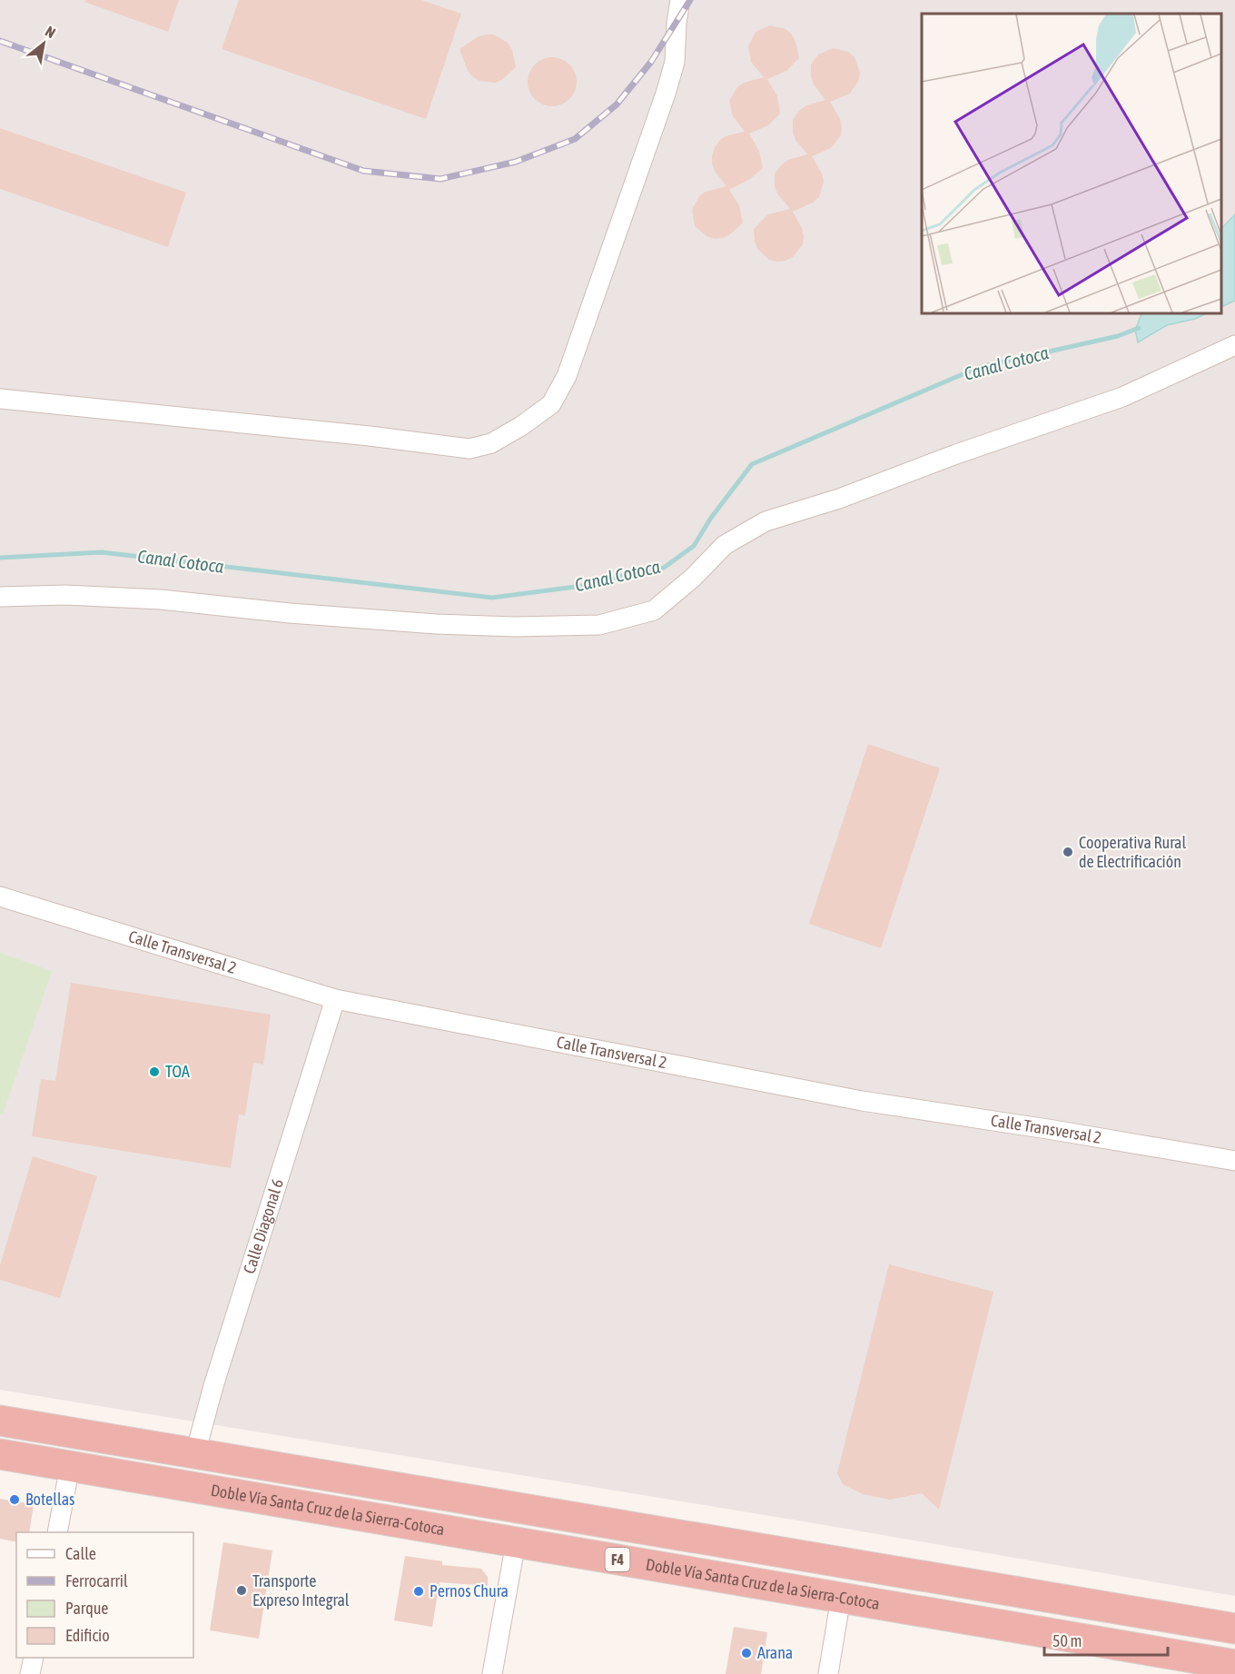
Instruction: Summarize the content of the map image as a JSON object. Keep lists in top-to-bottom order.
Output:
{
  "streets": {
    "highway": ["Doble Vía Santa Cruz de la Sierra-Cotoca", "F4"],
    "street": ["Calle Transversal 2", "Calle Diagonal 6"]
  },
  "crossings": [
    ["Calle Transversal 2", "Calle Diagonal 6"],
    ["Calle Diagonal 6", "Doble Vía Santa Cruz de la Sierra-Cotoca"]
  ],
  "water": ["Canal Cotoca"],
  "places": [
    "Cooperativa Rural de Electrificación",
    "TOA",
    "Botellas",
    "Transporte Expreso Integral",
    "Pernos Chura",
    "Arana"
  ],
  "legend": [
    "Calle",
    "Ferrocarril",
    "Parque",
    "Edificio"
  ],
  "scale_bar": "50 m",
  "north": "top right"
}
